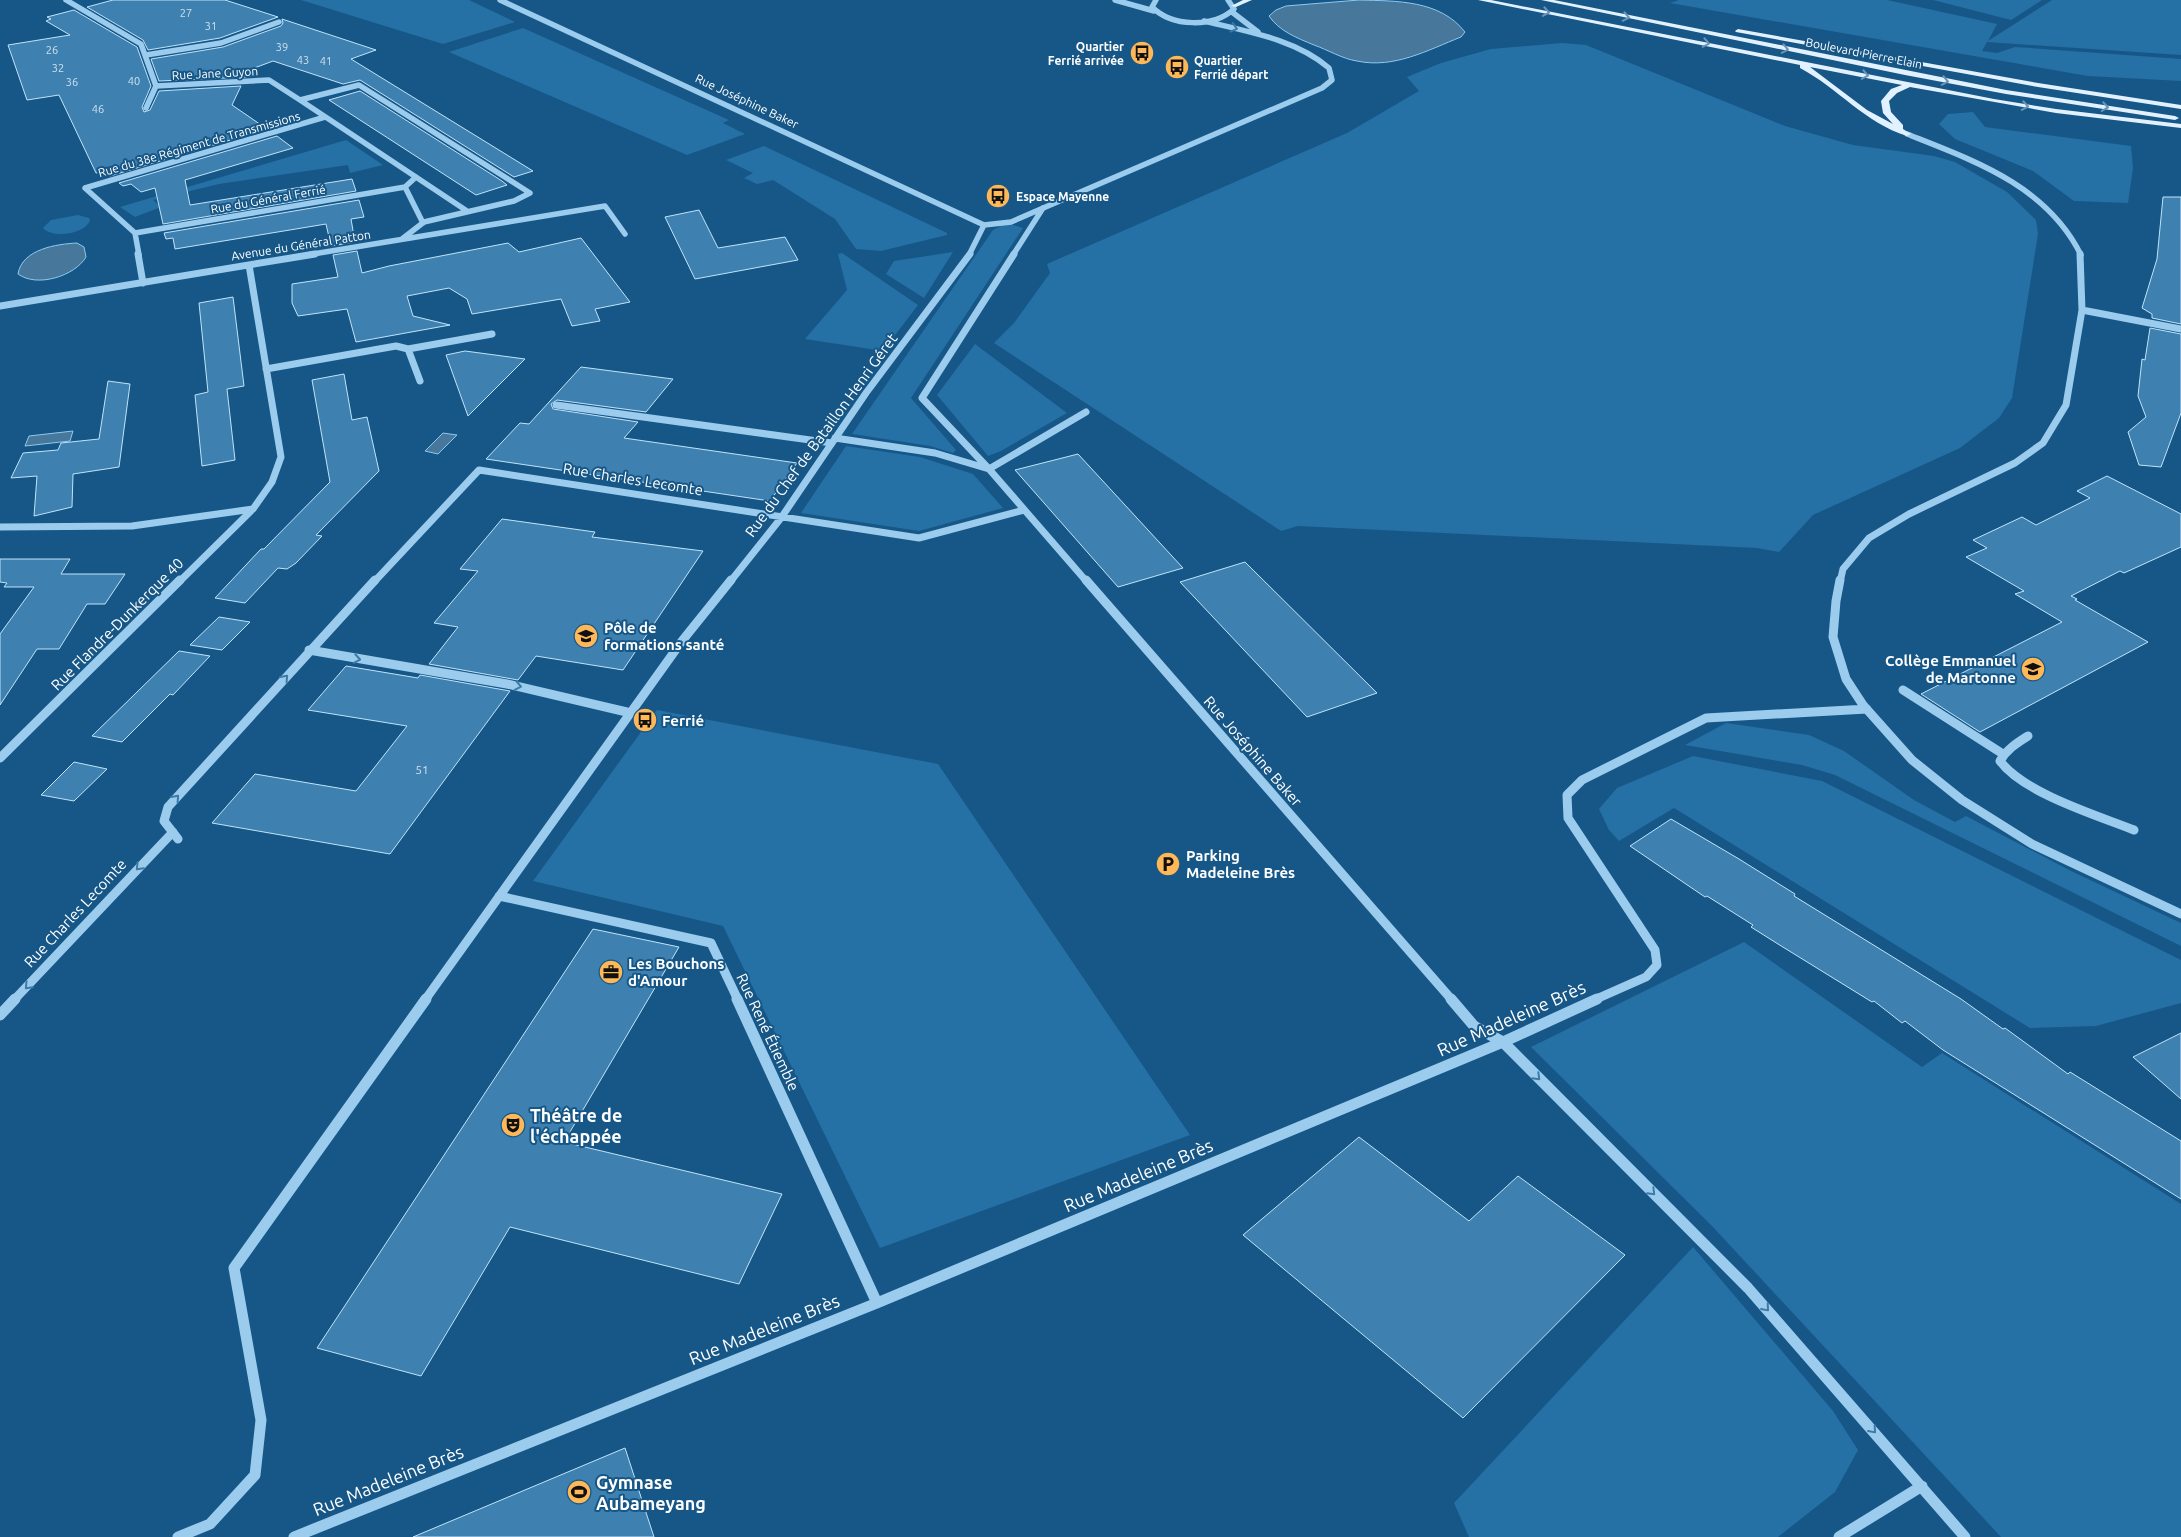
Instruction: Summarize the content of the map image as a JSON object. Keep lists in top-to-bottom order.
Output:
{
  "streets": {
    "main road": ["Boulevard Pierre Elain"],
    "street": [
      "Rue Jane Guyon",
      "Rue Joséphine Baker",
      "Rue du 38e Régiment de Transmissions",
      "Rue du Général Ferrié",
      "Avenue du Général Patton",
      "Rue du Chef de Bataillon Henri Géret",
      "Rue Charles Lecomte",
      "Rue Flandre-Dunkerque 40",
      "Rue Madeleine Brès",
      "Rue René Étiemble"
    ]
  },
  "crossings": [
    ["Rue Jane Guyon", "Rue du 38e Régiment de Transmissions"],
    ["Rue Joséphine Baker", "Rue du Chef de Bataillon Henri Géret"],
    ["Rue Joséphine Baker", "Rue Charles Lecomte"],
    ["Rue Joséphine Baker", "Rue Madeleine Brès"],
    ["Rue du 38e Régiment de Transmissions", "Rue du Général Ferrié"],
    ["Rue du 38e Régiment de Transmissions", "Avenue du Général Patton"],
    ["Avenue du Général Patton", "Rue Flandre-Dunkerque 40"],
    ["Rue du Chef de Bataillon Henri Géret", "Rue Charles Lecomte"],
    ["Rue du Chef de Bataillon Henri Géret", "Rue René Étiemble"],
    ["Rue Madeleine Brès", "Rue René Étiemble"]
  ],
  "places": {
    "bus stop": [
      "Quartier Ferrié arrivée",
      "Quartier Ferrié départ",
      "Espace Mayenne",
      "Ferrié"
    ],
    "school or university": ["Pôle de formations santé", "Collège Emmanuel de Martonne"],
    "parking": ["Parking Madeleine Brès"],
    "office": ["Les Bouchons d'Amour"],
    "theatre": ["Théâtre de l'échappée"],
    "sports": ["Gymnase Aubameyang"]
  },
  "house_numbers": [
    "27",
    "31",
    "39",
    "26",
    "43",
    "41",
    "32",
    "40",
    "36",
    "46",
    "51"
  ]
}
